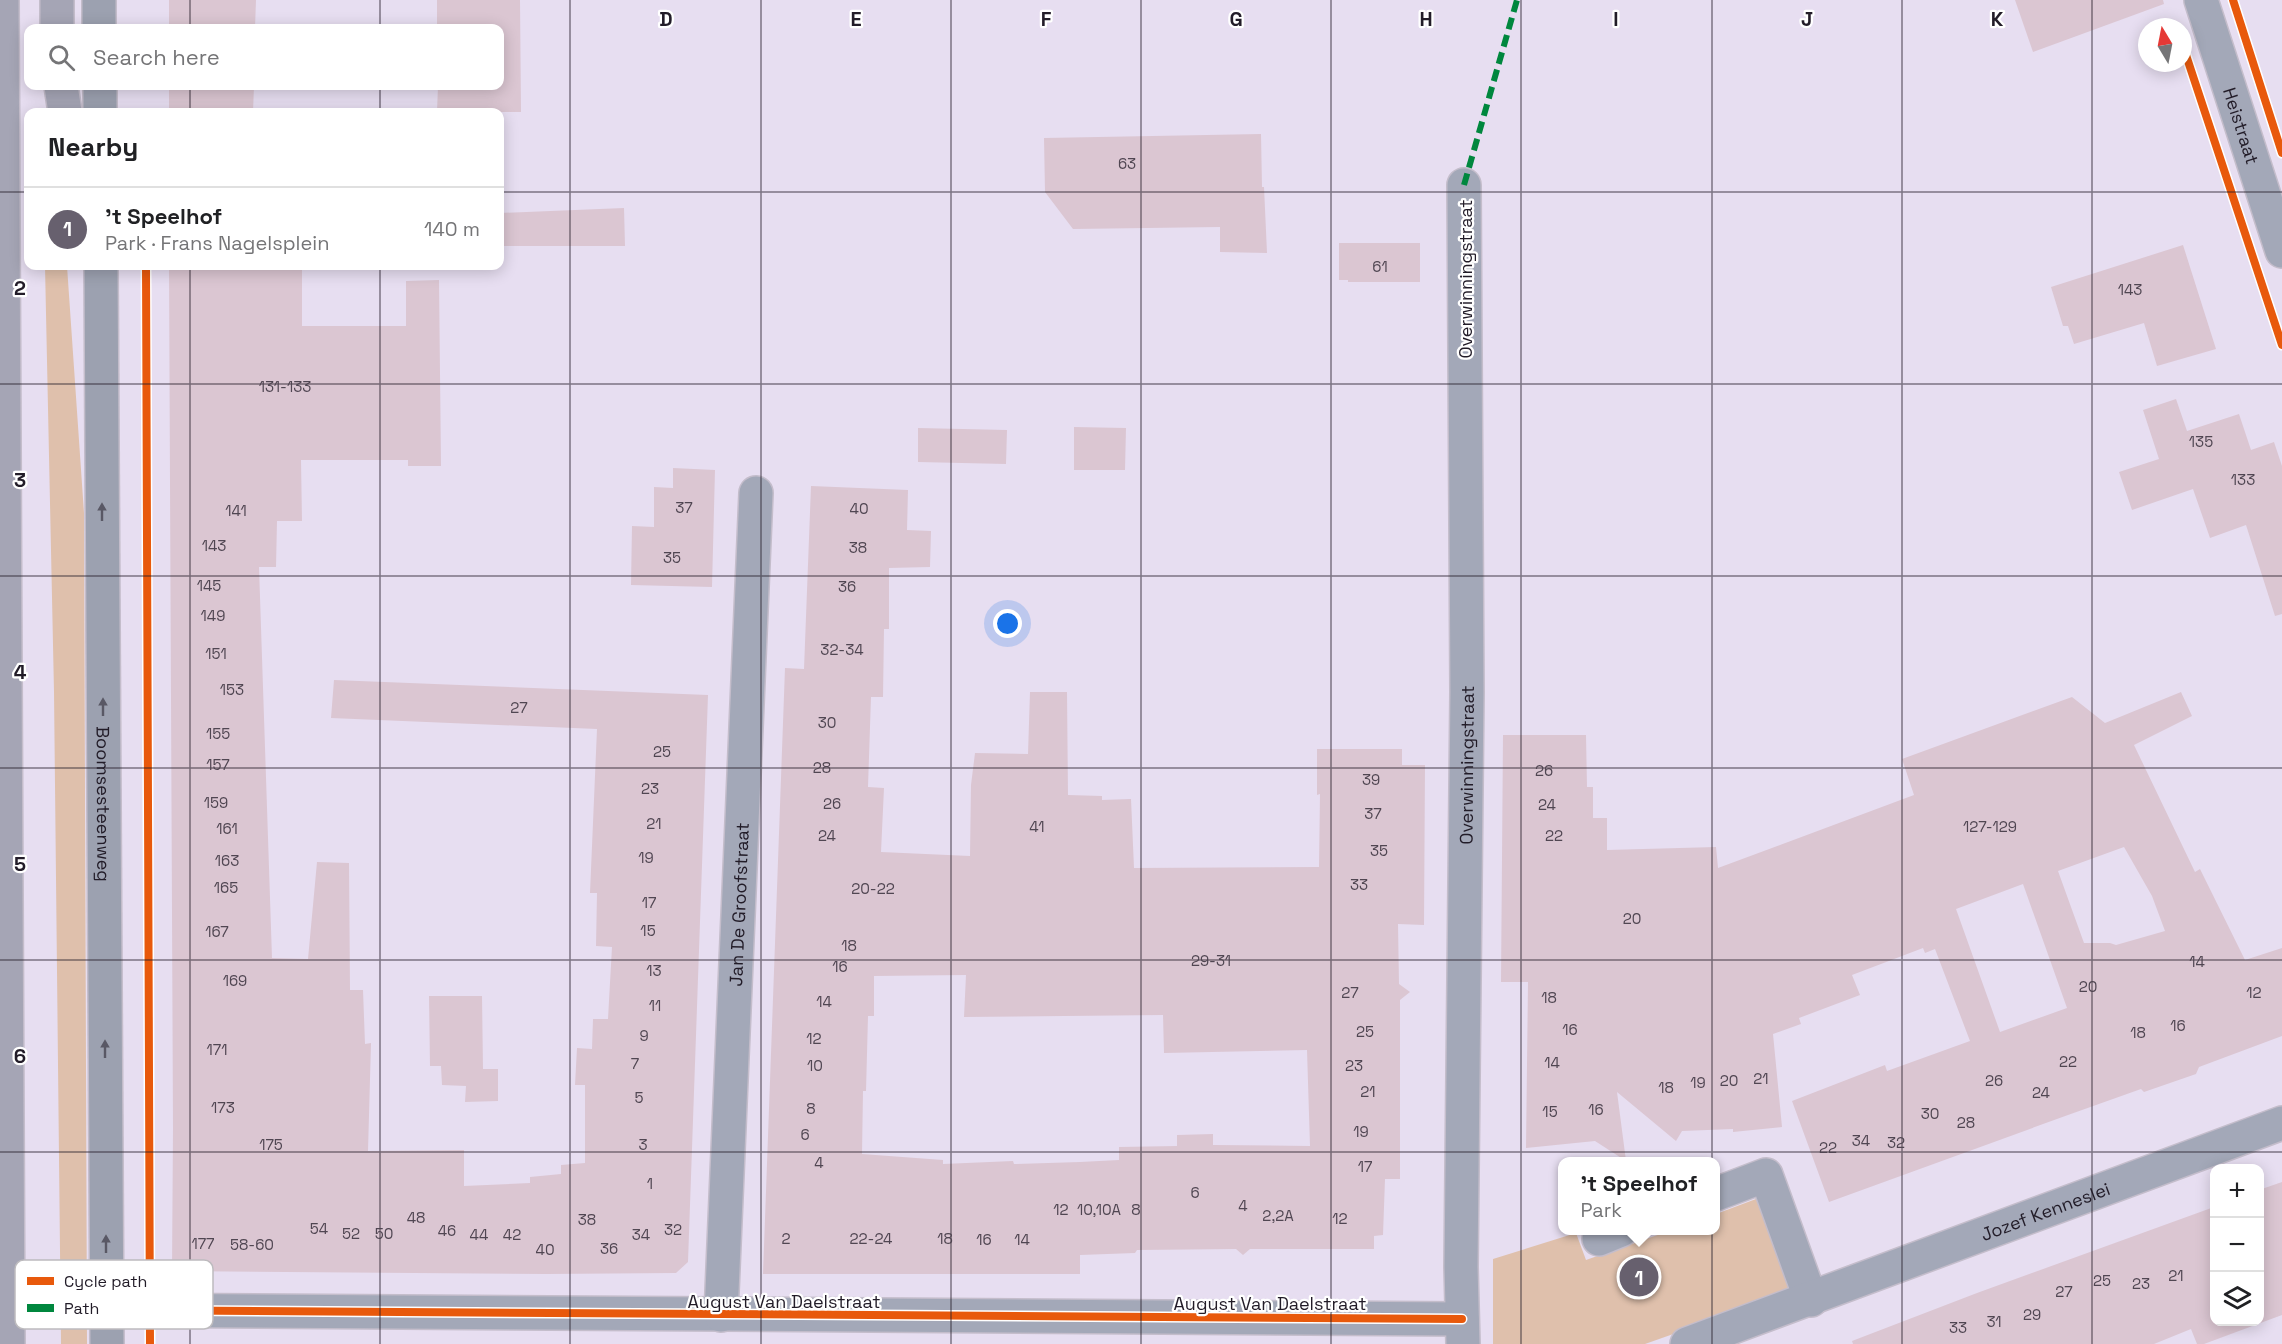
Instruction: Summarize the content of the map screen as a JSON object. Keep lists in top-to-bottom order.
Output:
{
  "streets": {
    "main road": ["Boomsesteenweg"],
    "street": [
      "Heistraat",
      "Overwinningstraat",
      "Jan De Groofstraat",
      "Jozef Kenneslei",
      "August Van Daelstraat"
    ]
  },
  "crossings": [
    ["Overwinningstraat", "August Van Daelstraat"],
    ["Jan De Groofstraat", "August Van Daelstraat"]
  ],
  "one_way": ["Boomsesteenweg"],
  "house_numbers": [
    "63",
    "61",
    "143",
    "131-133",
    "135",
    "133",
    "37",
    "40",
    "141",
    "143",
    "38",
    "35",
    "145",
    "36",
    "149",
    "32-34",
    "151",
    "153",
    "27",
    "30",
    "155",
    "25",
    "157",
    "28",
    "26",
    "39",
    "23",
    "159",
    "26",
    "24",
    "37",
    "21",
    "41",
    "127-129",
    "161",
    "24",
    "22",
    "35",
    "19",
    "163",
    "33",
    "165",
    "20-22",
    "17",
    "20",
    "15",
    "167",
    "18",
    "29-31",
    "14",
    "16",
    "13",
    "169",
    "20",
    "27",
    "12",
    "18",
    "14",
    "11",
    "16",
    "16",
    "25",
    "18",
    "9",
    "12",
    "171",
    "22",
    "14",
    "7",
    "10",
    "23",
    "21",
    "20",
    "26",
    "19",
    "18",
    "21",
    "24",
    "5",
    "173",
    "8",
    "16",
    "15",
    "30",
    "28",
    "19",
    "6",
    "34",
    "32",
    "175",
    "3",
    "22",
    "4",
    "17",
    "1",
    "6",
    "4",
    "12",
    "10,10A",
    "8",
    "2,2A",
    "48",
    "12",
    "38",
    "54",
    "32",
    "46",
    "52",
    "50",
    "44",
    "42",
    "34",
    "2",
    "22-24",
    "18",
    "16",
    "14",
    "177",
    "58-60",
    "36",
    "40",
    "21",
    "25",
    "23",
    "27",
    "29",
    "31",
    "33"
  ],
  "legend": ["Cycle path", "Path"],
  "north": "top",
  "page": {
    "search": "Search here",
    "heading": "Nearby",
    "list": [
      {
        "mark": "1",
        "name": "'t Speelhof",
        "note": "Park · Frans Nagelsplein",
        "value": "140 m"
      }
    ],
    "popup": ["'t Speelhof", "Park"],
    "map_buttons": ["+", "−"],
    "pins": "1"
  },
  "grid": {
    "columns": [
      "D",
      "E",
      "F",
      "G",
      "H",
      "I",
      "J",
      "K"
    ],
    "rows": [
      "2",
      "3",
      "4",
      "5",
      "6"
    ]
  }
}
